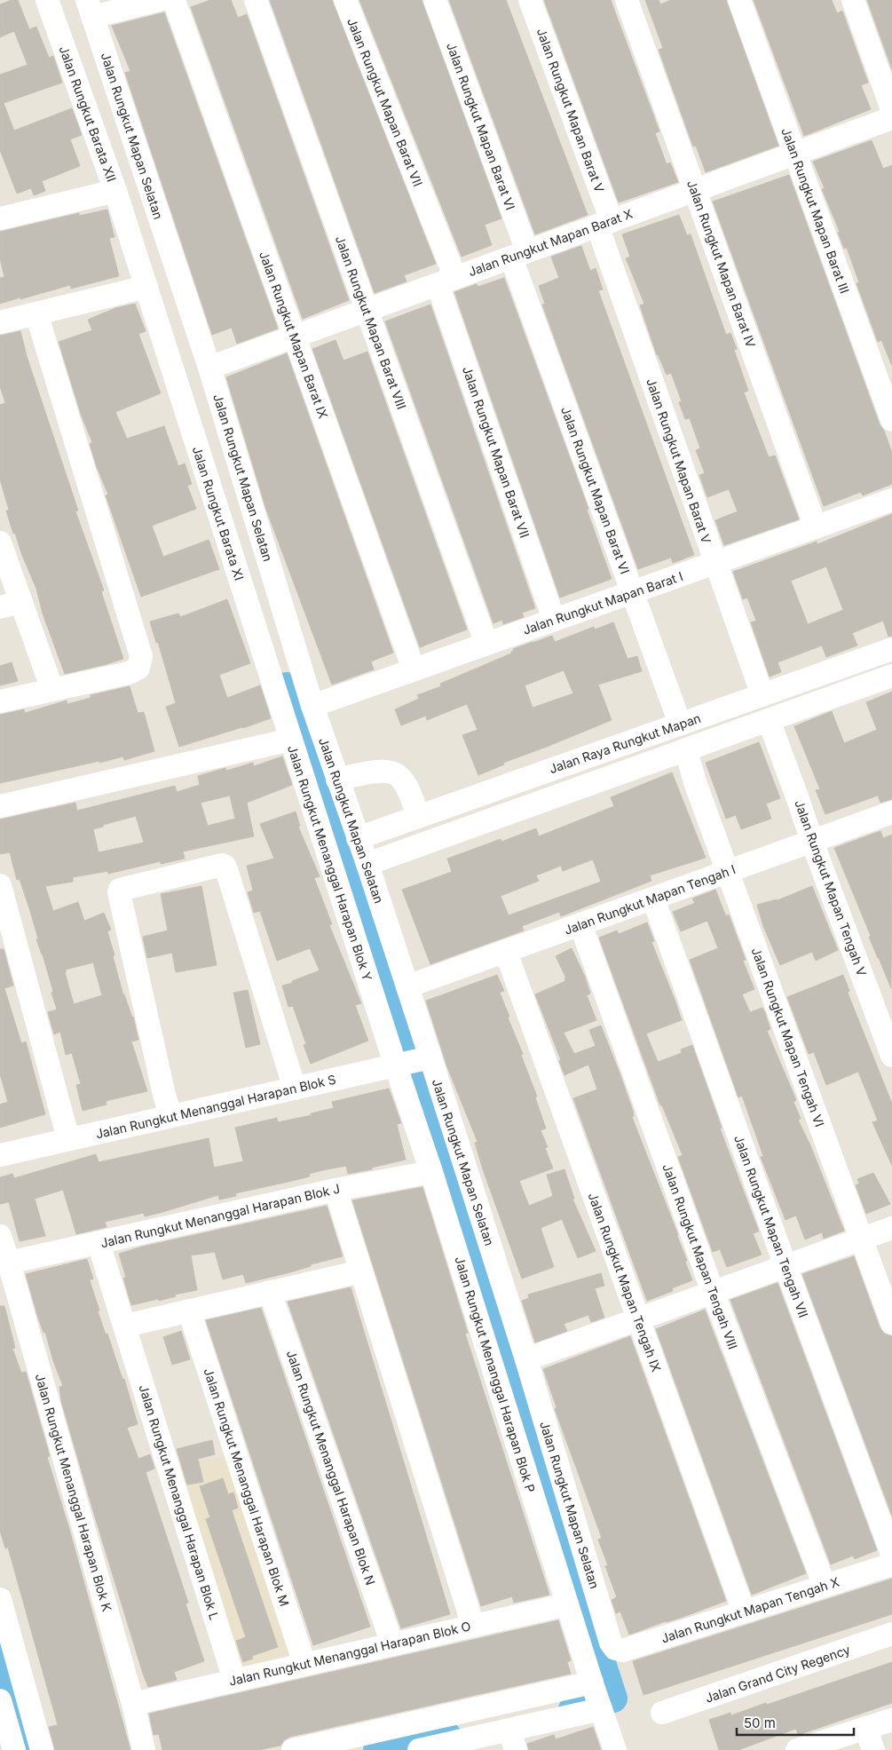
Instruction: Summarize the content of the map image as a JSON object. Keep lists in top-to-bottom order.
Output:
{
  "streets": {
    "street": [
      "Jalan Rungkut Mapan Barat VII",
      "Jalan Rungkut Mapan Barat V",
      "Jalan Rungkut Barata XII",
      "Jalan Rungkut Mapan Barat VI",
      "Jalan Rungkut Mapan Selatan",
      "Jalan Rungkut Mapan Barat III",
      "Jalan Rungkut Mapan Barat X",
      "Jalan Rungkut Mapan Barat IV",
      "Jalan Rungkut Mapan Barat VIII",
      "Jalan Rungkut Mapan Barat IX",
      "Jalan Rungkut Barata XI",
      "Jalan Rungkut Mapan Barat I",
      "Jalan Raya Rungkut Mapan",
      "Jalan Rungkut Menanggal Harapan Blok Y",
      "Jalan Rungkut Mapan Tengah V",
      "Jalan Rungkut Mapan Tengah I",
      "Jalan Rungkut Mapan Tengah VI",
      "Jalan Rungkut Menanggal Harapan Blok S",
      "Jalan Rungkut Menanggal Harapan Blok J",
      "Jalan Rungkut Mapan Tengah VII",
      "Jalan Rungkut Mapan Tengah VIII",
      "Jalan Rungkut Mapan Tengah IX",
      "Jalan Rungkut Menanggal Harapan Blok P",
      "Jalan Rungkut Menanggal Harapan Blok N",
      "Jalan Rungkut Menanggal Harapan Blok M",
      "Jalan Rungkut Menanggal Harapan Blok K",
      "Jalan Rungkut Menanggal Harapan Blok L",
      "Jalan Rungkut Mapan Tengah X",
      "Jalan Rungkut Menanggal Harapan Blok O",
      "Jalan Grand City Regency"
    ]
  },
  "crossings": [
    ["Jalan Rungkut Mapan Barat VII", "Jalan Rungkut Mapan Barat X"],
    ["Jalan Rungkut Mapan Barat VII", "Jalan Rungkut Mapan Barat I"],
    ["Jalan Rungkut Mapan Barat V", "Jalan Rungkut Mapan Barat X"],
    ["Jalan Rungkut Mapan Barat V", "Jalan Rungkut Mapan Barat I"],
    ["Jalan Rungkut Mapan Barat V", "Jalan Raya Rungkut Mapan"],
    ["Jalan Rungkut Barata XII", "Jalan Rungkut Barata XI"],
    ["Jalan Rungkut Mapan Barat VI", "Jalan Rungkut Mapan Barat X"],
    ["Jalan Rungkut Mapan Barat VI", "Jalan Rungkut Mapan Barat I"],
    ["Jalan Rungkut Mapan Barat VI", "Jalan Raya Rungkut Mapan"],
    ["Jalan Rungkut Mapan Selatan", "Jalan Rungkut Mapan Barat X"],
    ["Jalan Rungkut Mapan Selatan", "Jalan Rungkut Mapan Barat I"],
    ["Jalan Rungkut Mapan Selatan", "Jalan Raya Rungkut Mapan"],
    ["Jalan Rungkut Mapan Selatan", "Jalan Rungkut Mapan Tengah I"],
    ["Jalan Rungkut Mapan Selatan", "Jalan Rungkut Menanggal Harapan Blok S"],
    ["Jalan Rungkut Mapan Selatan", "Jalan Rungkut Mapan Tengah X"],
    ["Jalan Rungkut Mapan Barat III", "Jalan Rungkut Mapan Barat X"],
    ["Jalan Rungkut Mapan Barat X", "Jalan Rungkut Mapan Barat IV"],
    ["Jalan Rungkut Mapan Barat X", "Jalan Rungkut Mapan Barat VIII"],
    ["Jalan Rungkut Mapan Barat X", "Jalan Rungkut Mapan Barat IX"],
    ["Jalan Rungkut Mapan Barat IV", "Jalan Rungkut Mapan Barat I"],
    ["Jalan Rungkut Mapan Barat VIII", "Jalan Rungkut Mapan Barat I"],
    ["Jalan Rungkut Mapan Barat IX", "Jalan Rungkut Mapan Barat I"],
    ["Jalan Rungkut Barata XI", "Jalan Rungkut Menanggal Harapan Blok Y"],
    ["Jalan Rungkut Menanggal Harapan Blok Y", "Jalan Rungkut Menanggal Harapan Blok S"],
    ["Jalan Rungkut Menanggal Harapan Blok Y", "Jalan Rungkut Menanggal Harapan Blok P"],
    ["Jalan Rungkut Mapan Tengah V", "Jalan Rungkut Mapan Tengah I"],
    ["Jalan Rungkut Mapan Tengah I", "Jalan Rungkut Mapan Tengah VI"],
    ["Jalan Rungkut Mapan Tengah I", "Jalan Rungkut Mapan Tengah VII"],
    ["Jalan Rungkut Mapan Tengah I", "Jalan Rungkut Mapan Tengah VIII"],
    ["Jalan Rungkut Mapan Tengah I", "Jalan Rungkut Mapan Tengah IX"],
    ["Jalan Rungkut Menanggal Harapan Blok S", "Jalan Rungkut Menanggal Harapan Blok P"],
    ["Jalan Rungkut Menanggal Harapan Blok J", "Jalan Rungkut Menanggal Harapan Blok P"],
    ["Jalan Rungkut Menanggal Harapan Blok J", "Jalan Rungkut Menanggal Harapan Blok K"],
    ["Jalan Rungkut Menanggal Harapan Blok J", "Jalan Rungkut Menanggal Harapan Blok L"],
    ["Jalan Rungkut Mapan Tengah VIII", "Jalan Rungkut Mapan Tengah X"],
    ["Jalan Rungkut Mapan Tengah IX", "Jalan Rungkut Mapan Tengah X"],
    ["Jalan Rungkut Menanggal Harapan Blok P", "Jalan Rungkut Menanggal Harapan Blok O"],
    ["Jalan Rungkut Menanggal Harapan Blok N", "Jalan Rungkut Menanggal Harapan Blok O"],
    ["Jalan Rungkut Menanggal Harapan Blok M", "Jalan Rungkut Menanggal Harapan Blok O"],
    ["Jalan Rungkut Menanggal Harapan Blok K", "Jalan Rungkut Menanggal Harapan Blok O"],
    ["Jalan Rungkut Menanggal Harapan Blok L", "Jalan Rungkut Menanggal Harapan Blok O"]
  ],
  "scale_bar": "50 m"
}
